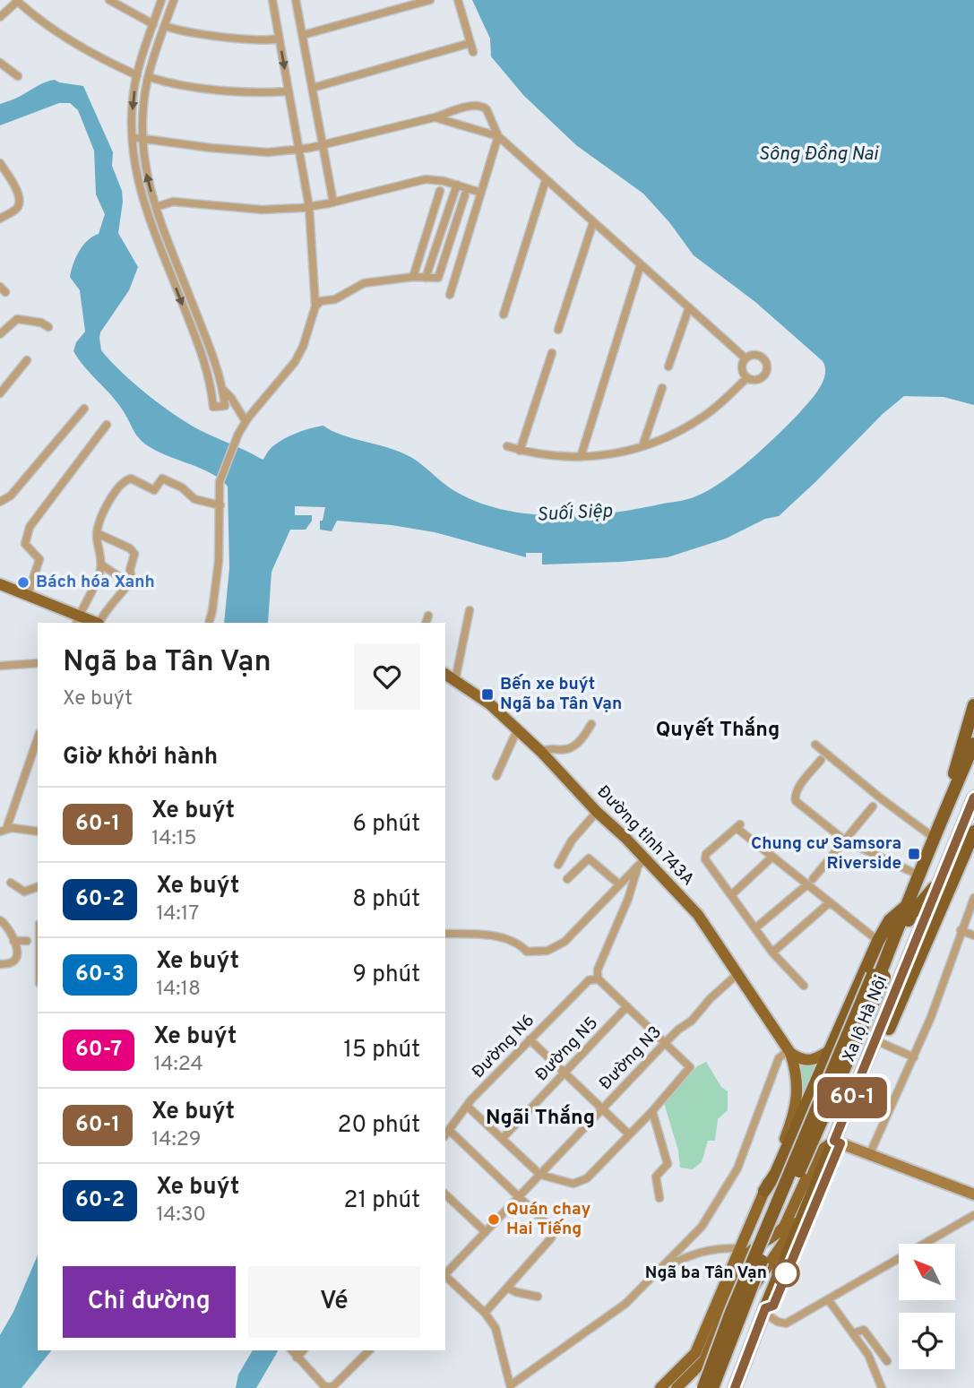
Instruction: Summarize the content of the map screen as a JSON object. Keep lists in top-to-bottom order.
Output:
{
  "streets": {
    "highway": ["Xa lộ Hà Nội"],
    "main road": ["Đường tỉnh 743A"],
    "street": ["Đường N6", "Đường N5", "Đường N3"]
  },
  "crossings": [
    ["Đường tỉnh 743A", "Xa lộ Hà Nội"],
    ["Đường tỉnh 743A", "Đường N3"]
  ],
  "districts": ["Quyết Thắng", "Ngãi Thắng"],
  "water": ["Sông Đồng Nai", "Suối Siệp"],
  "places": {
    "other": ["Bách hóa Xanh", "Quán chay Hai Tiếng", "Ngã ba Tân Vạn"],
    "transit": ["Bến xe buýt Ngã ba Tân Vạn", "Chung cư Samsora Riverside"]
  },
  "lines": ["bus line 60-1"],
  "north": "top left",
  "page": {
    "on_map": "60-1",
    "heading": [
      ["Ngã ba Tân Vạn", "Xe buýt"],
      "Giờ khởi hành"
    ],
    "list": [
      {
        "mark": "60-1",
        "name": "Xe buýt",
        "note": "14:15",
        "value": "6 phút"
      },
      {
        "mark": "60-2",
        "name": "Xe buýt",
        "note": "14:17",
        "value": "8 phút"
      },
      {
        "mark": "60-3",
        "name": "Xe buýt",
        "note": "14:18",
        "value": "9 phút"
      },
      {
        "mark": "60-7",
        "name": "Xe buýt",
        "note": "14:24",
        "value": "15 phút"
      },
      {
        "mark": "60-1",
        "name": "Xe buýt",
        "note": "14:29",
        "value": "20 phút"
      },
      {
        "mark": "60-2",
        "name": "Xe buýt",
        "note": "14:30",
        "value": "21 phút"
      }
    ],
    "buttons": ["Chỉ đường", "Vé"]
  }
}
